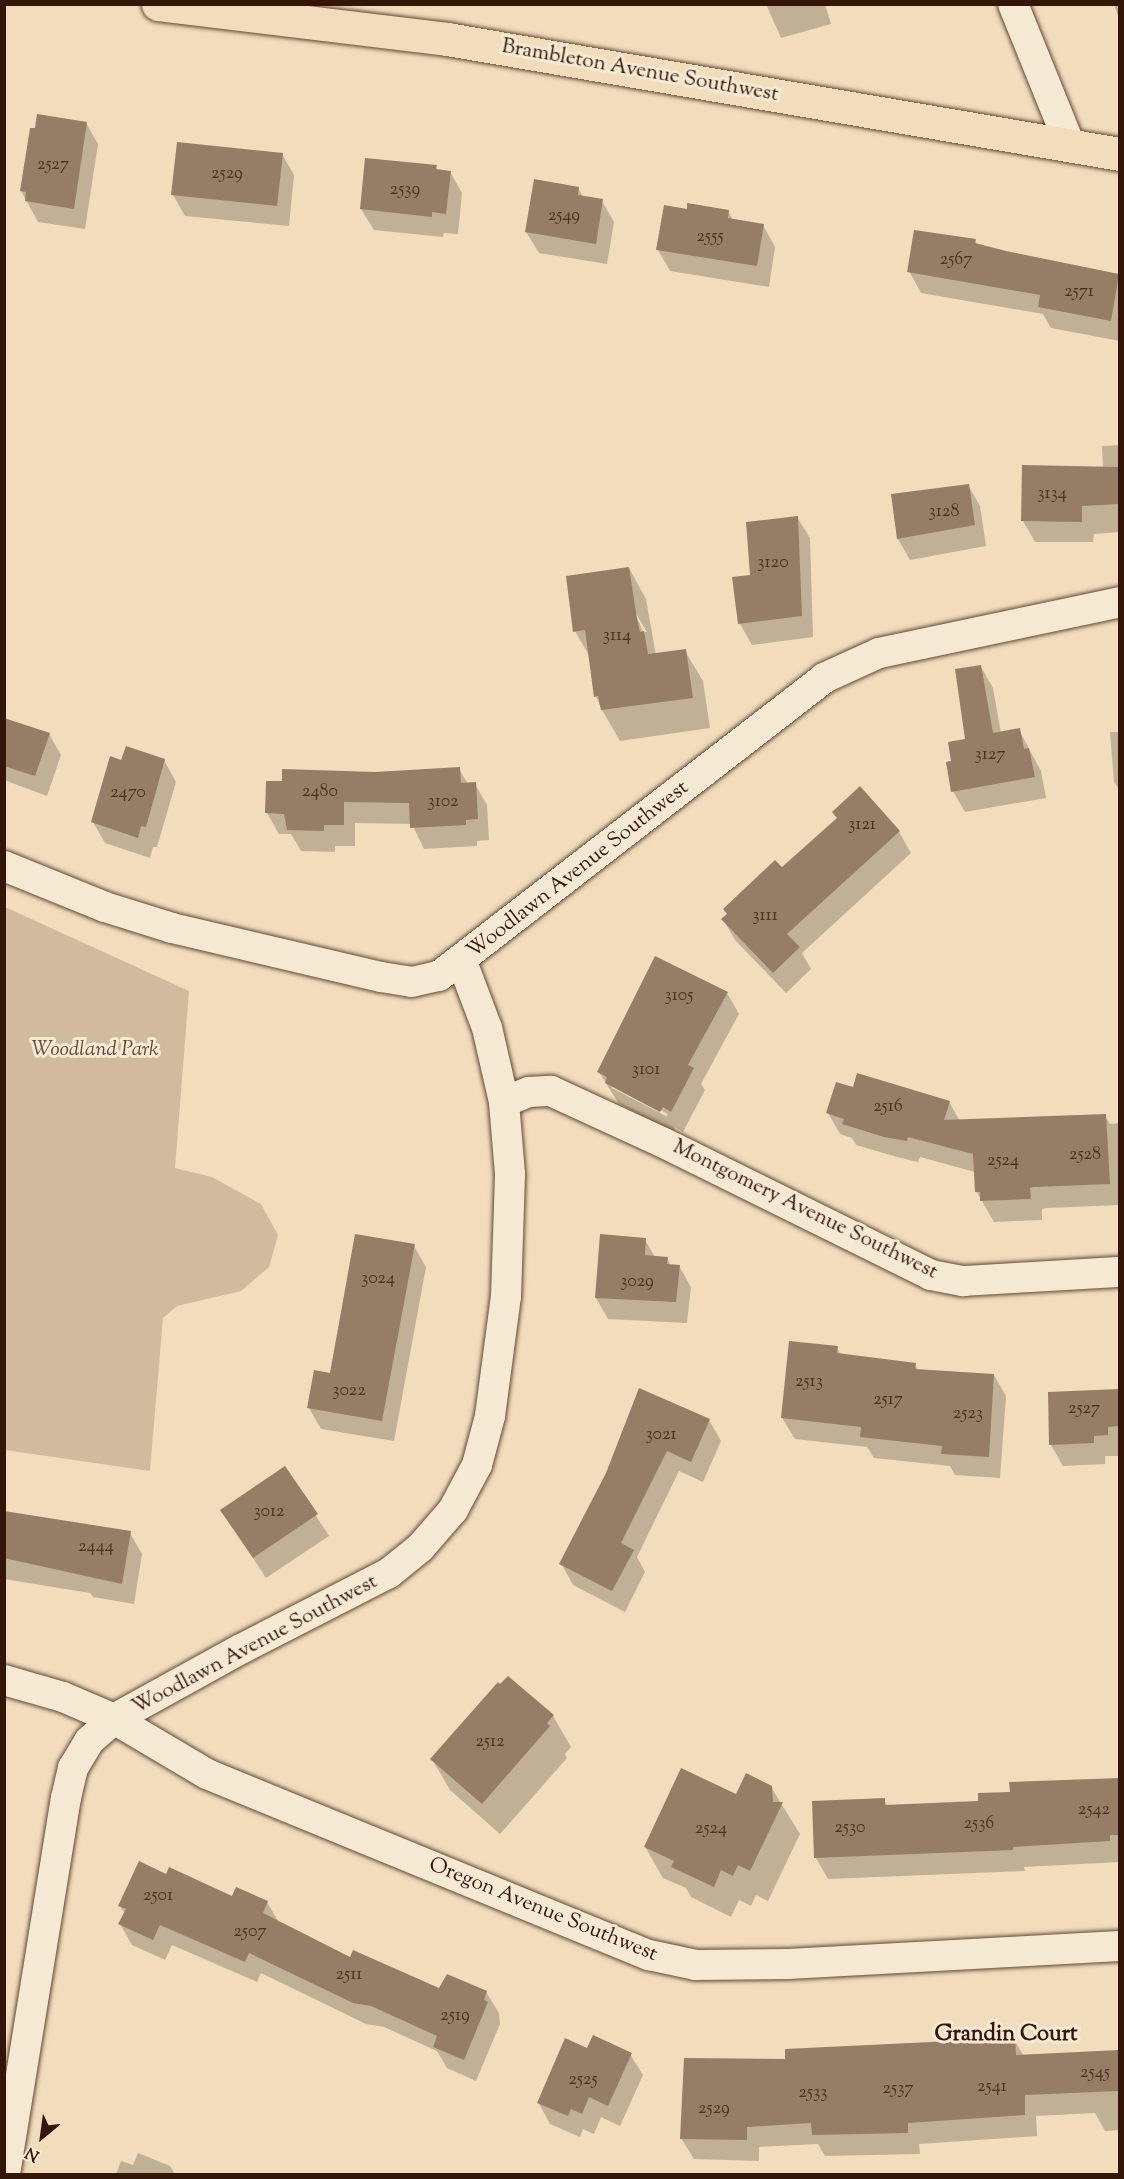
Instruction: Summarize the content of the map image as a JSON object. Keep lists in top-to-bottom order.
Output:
{
  "streets": {
    "main road": ["Brambleton Avenue Southwest"],
    "street": ["Woodlawn Avenue Southwest", "Montgomery Avenue Southwest", "Oregon Avenue Southwest"]
  },
  "crossings": [
    ["Woodlawn Avenue Southwest", "Montgomery Avenue Southwest"],
    ["Woodlawn Avenue Southwest", "Oregon Avenue Southwest"]
  ],
  "districts": ["Grandin Court"],
  "parks": ["Woodland Park"],
  "house_numbers": [
    "2527",
    "2529",
    "2539",
    "2549",
    "2555",
    "2567",
    "2571",
    "3134",
    "3128",
    "3120",
    "3114",
    "3127",
    "2480",
    "2470",
    "3102",
    "3121",
    "3111",
    "3105",
    "3101",
    "2516",
    "2528",
    "2524",
    "3024",
    "3029",
    "2513",
    "3022",
    "2517",
    "2527",
    "2523",
    "3021",
    "3012",
    "2444",
    "2512",
    "2542",
    "2536",
    "2530",
    "2524",
    "2501",
    "2507",
    "2511",
    "2519",
    "2545",
    "2525",
    "2541",
    "2537",
    "2533",
    "2529"
  ],
  "north": "bottom left"
}
